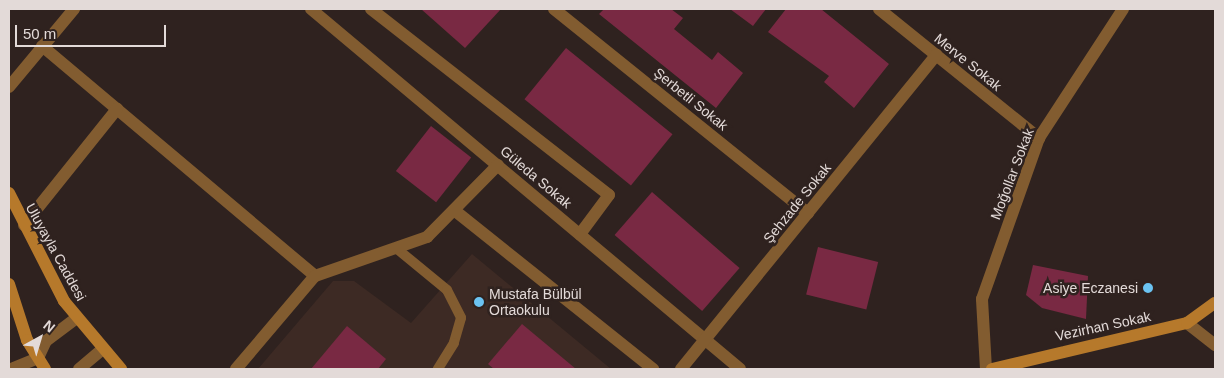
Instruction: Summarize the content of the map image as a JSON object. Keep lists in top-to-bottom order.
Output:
{
  "streets": {
    "main road": ["Uluyayla Caddesi", "Vezirhan Sokak"],
    "street": [
      "Merve Sokak",
      "Şerbetli Sokak",
      "Moğollar Sokak",
      "Güleda Sokak",
      "Şehzade Sokak"
    ]
  },
  "crossings": [
    ["Merve Sokak", "Moğollar Sokak"],
    ["Merve Sokak", "Şehzade Sokak"],
    ["Şerbetli Sokak", "Şehzade Sokak"],
    ["Güleda Sokak", "Şehzade Sokak"]
  ],
  "places": ["Asiye Eczanesi", "Mustafa Bülbül Ortaokulu"],
  "scale_bar": "50 m",
  "north": "top right"
}
